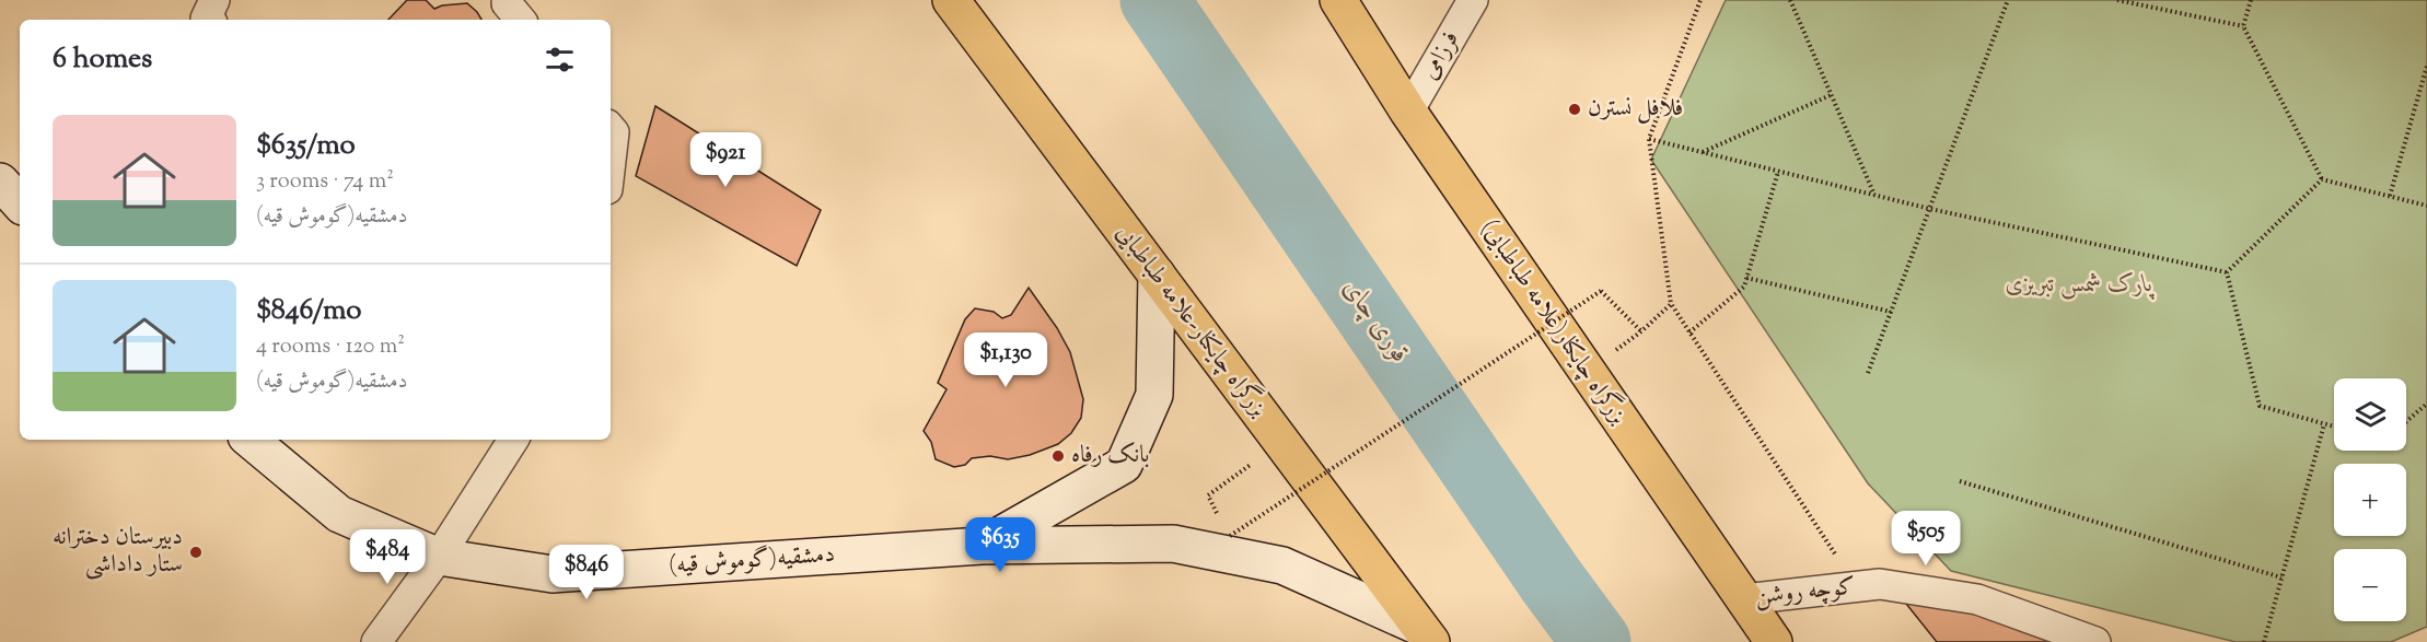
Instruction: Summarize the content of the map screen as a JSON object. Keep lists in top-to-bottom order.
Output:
{
  "streets": {
    "highway": ["بزرگراه چایکنار-علامه طباطبایی", "بزرگراه چایکنار(علامه طباطبایی)"],
    "main road": ["دمشقیه(گوموش قیه)"],
    "street": ["فرزامی", "کوچه روشن"]
  },
  "crossings": [
    ["فرزامی", "بزرگراه چایکنار(علامه طباطبایی)"],
    ["بزرگراه چایکنار-علامه طباطبایی", "دمشقیه(گوموش قیه)"],
    ["بزرگراه چایکنار(علامه طباطبایی)", "کوچه روشن"]
  ],
  "water": ["قوری چای"],
  "parks": ["پارک شمس تبریزی"],
  "places": ["فلافل نسترن", "بانک رفاه", "دبیرستان دخترانه ستار داداشی"],
  "page": {
    "heading": "6 homes",
    "list": [
      {
        "name": "$635/mo",
        "note": "3 rooms · 74 m² · دمشقیه(گوموش قیه)"
      },
      {
        "name": "$846/mo",
        "note": "4 rooms · 120 m² · دمشقیه(گوموش قیه)"
      }
    ],
    "price": [
      "$921",
      "$1,130",
      "$505",
      "$635",
      "$484",
      "$846"
    ],
    "map_buttons": ["+", "−"]
  }
}
